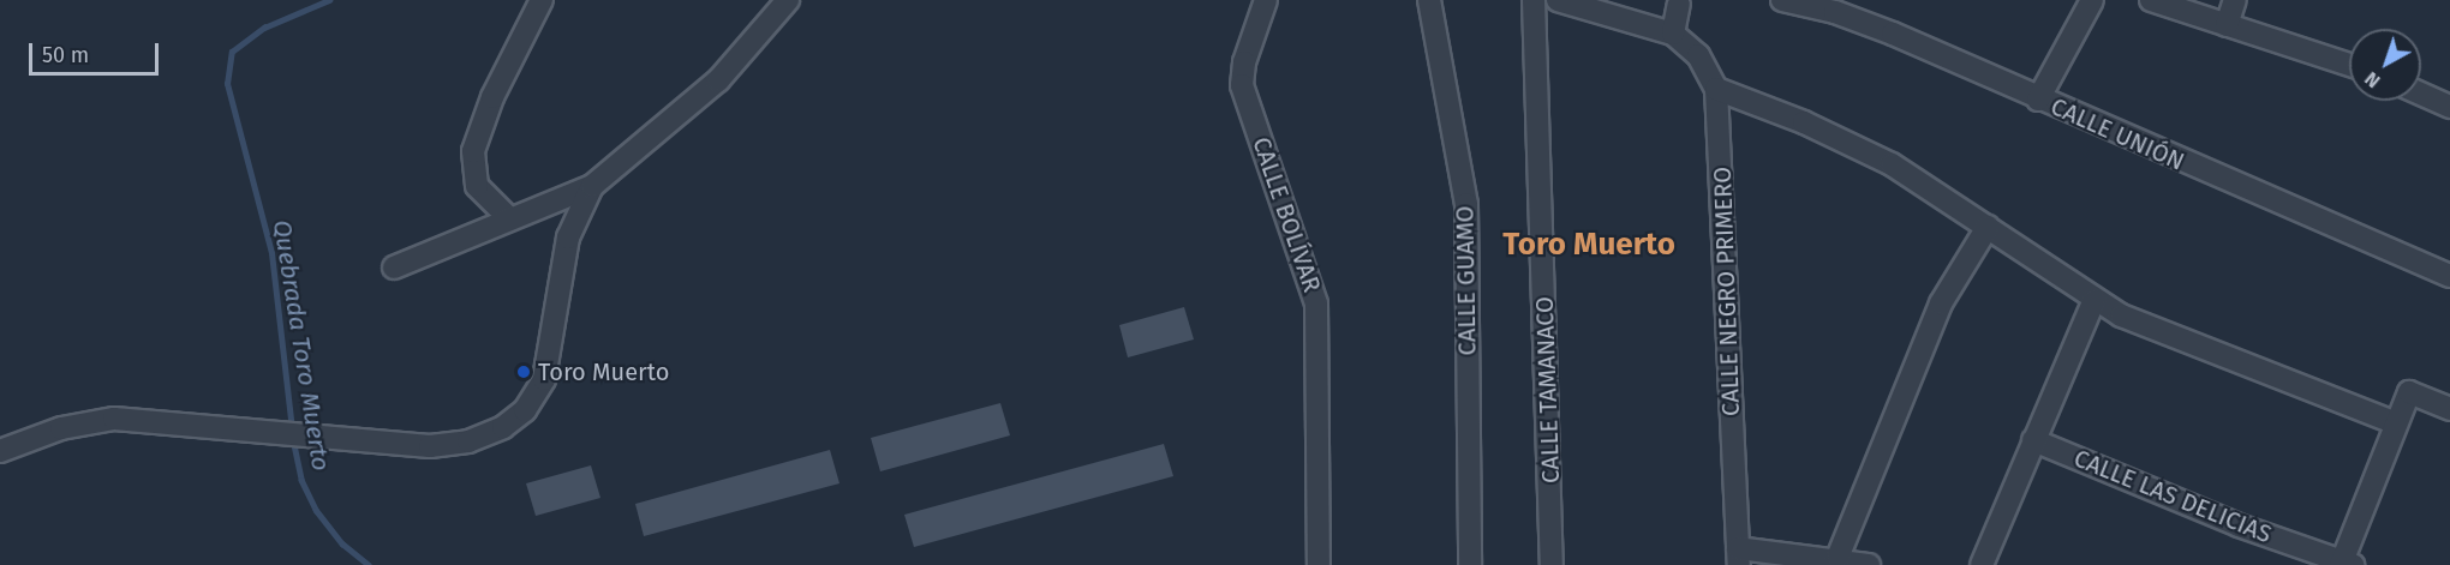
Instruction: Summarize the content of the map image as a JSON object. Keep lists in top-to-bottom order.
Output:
{
  "streets": {
    "street": [
      "CALLE UNIÓN",
      "CALLE BOLÍVAR",
      "CALLE GUAMO",
      "CALLE NEGRO PRIMERO",
      "CALLE TAMANACO",
      "CALLE LAS DELICIAS"
    ]
  },
  "districts": ["Toro Muerto"],
  "water": ["Quebrada Toro Muerto"],
  "places": ["Toro Muerto"],
  "scale_bar": "50 m",
  "north": "bottom left"
}
